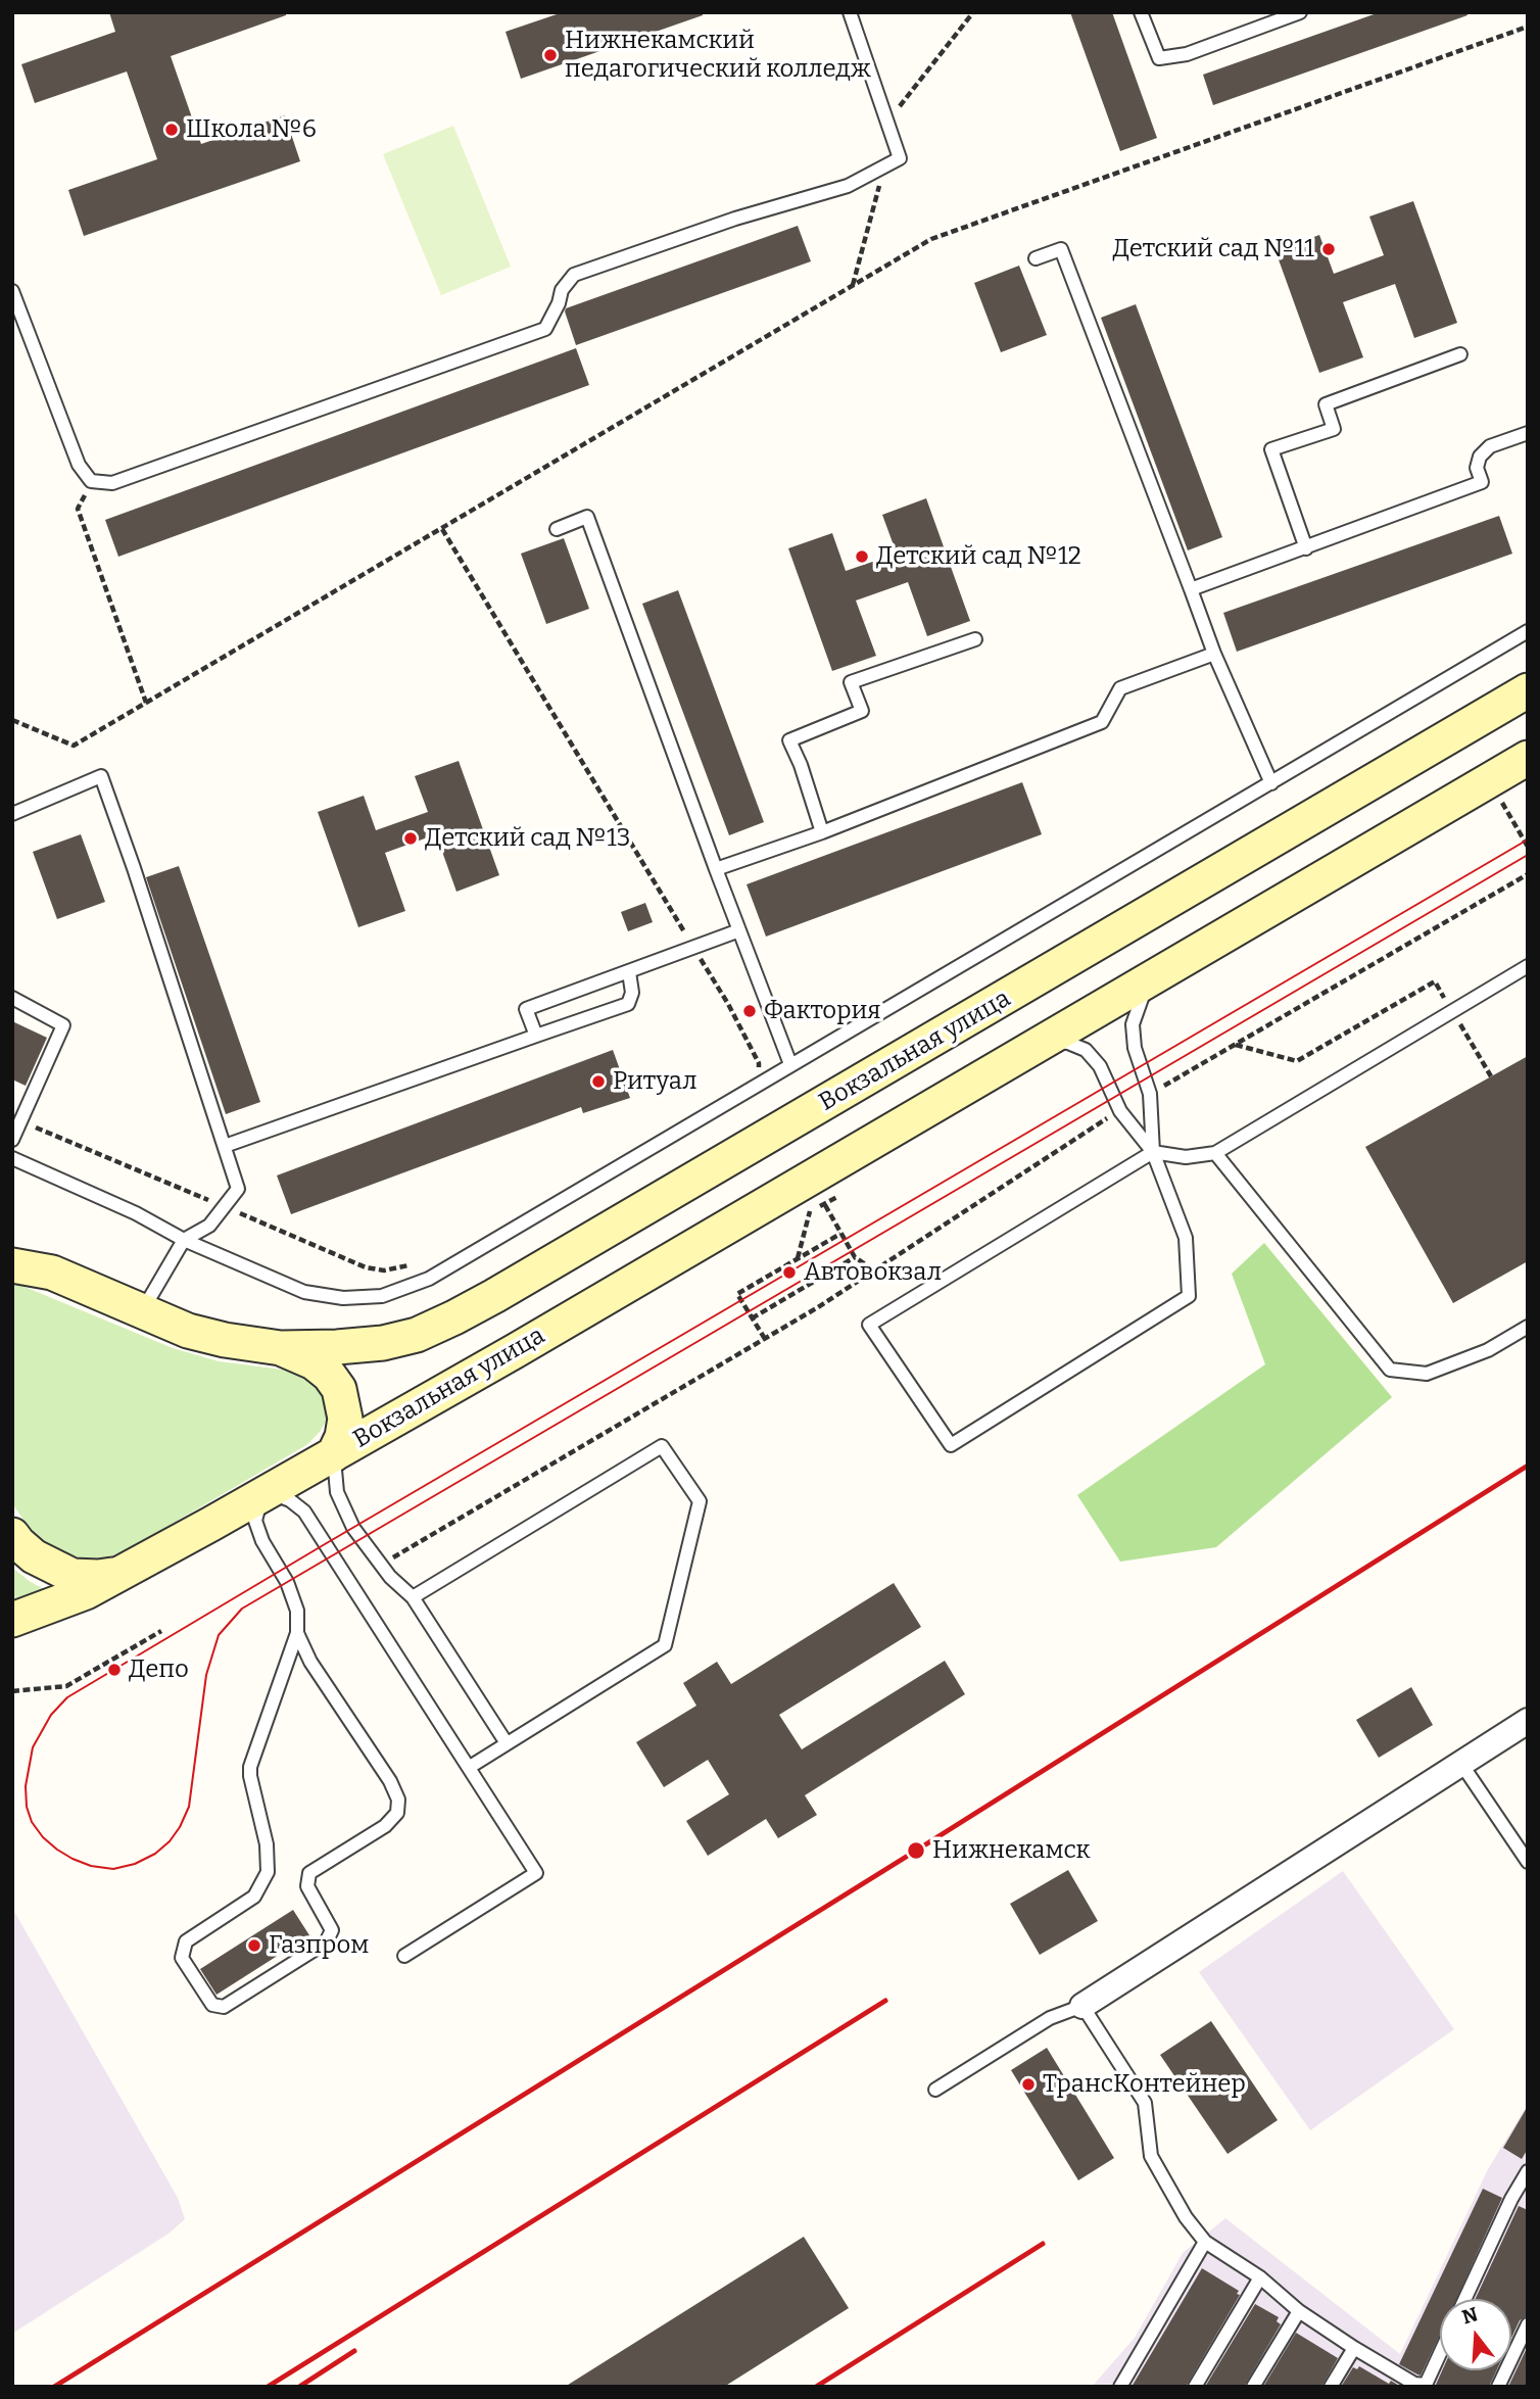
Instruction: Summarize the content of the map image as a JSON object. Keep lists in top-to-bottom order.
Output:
{
  "streets": {
    "main road": ["Вокзальная улица"]
  },
  "places": [
    "Нижнекамский педагогический колледж",
    "Школа №6",
    "Детский сад №11",
    "Детский сад №12",
    "Детский сад №13",
    "Фактория",
    "Ритуал",
    "Автовокзал",
    "Депо",
    "Нижнекамск",
    "Газпром",
    "ТрансКонтейнер"
  ],
  "north": "top"
}
